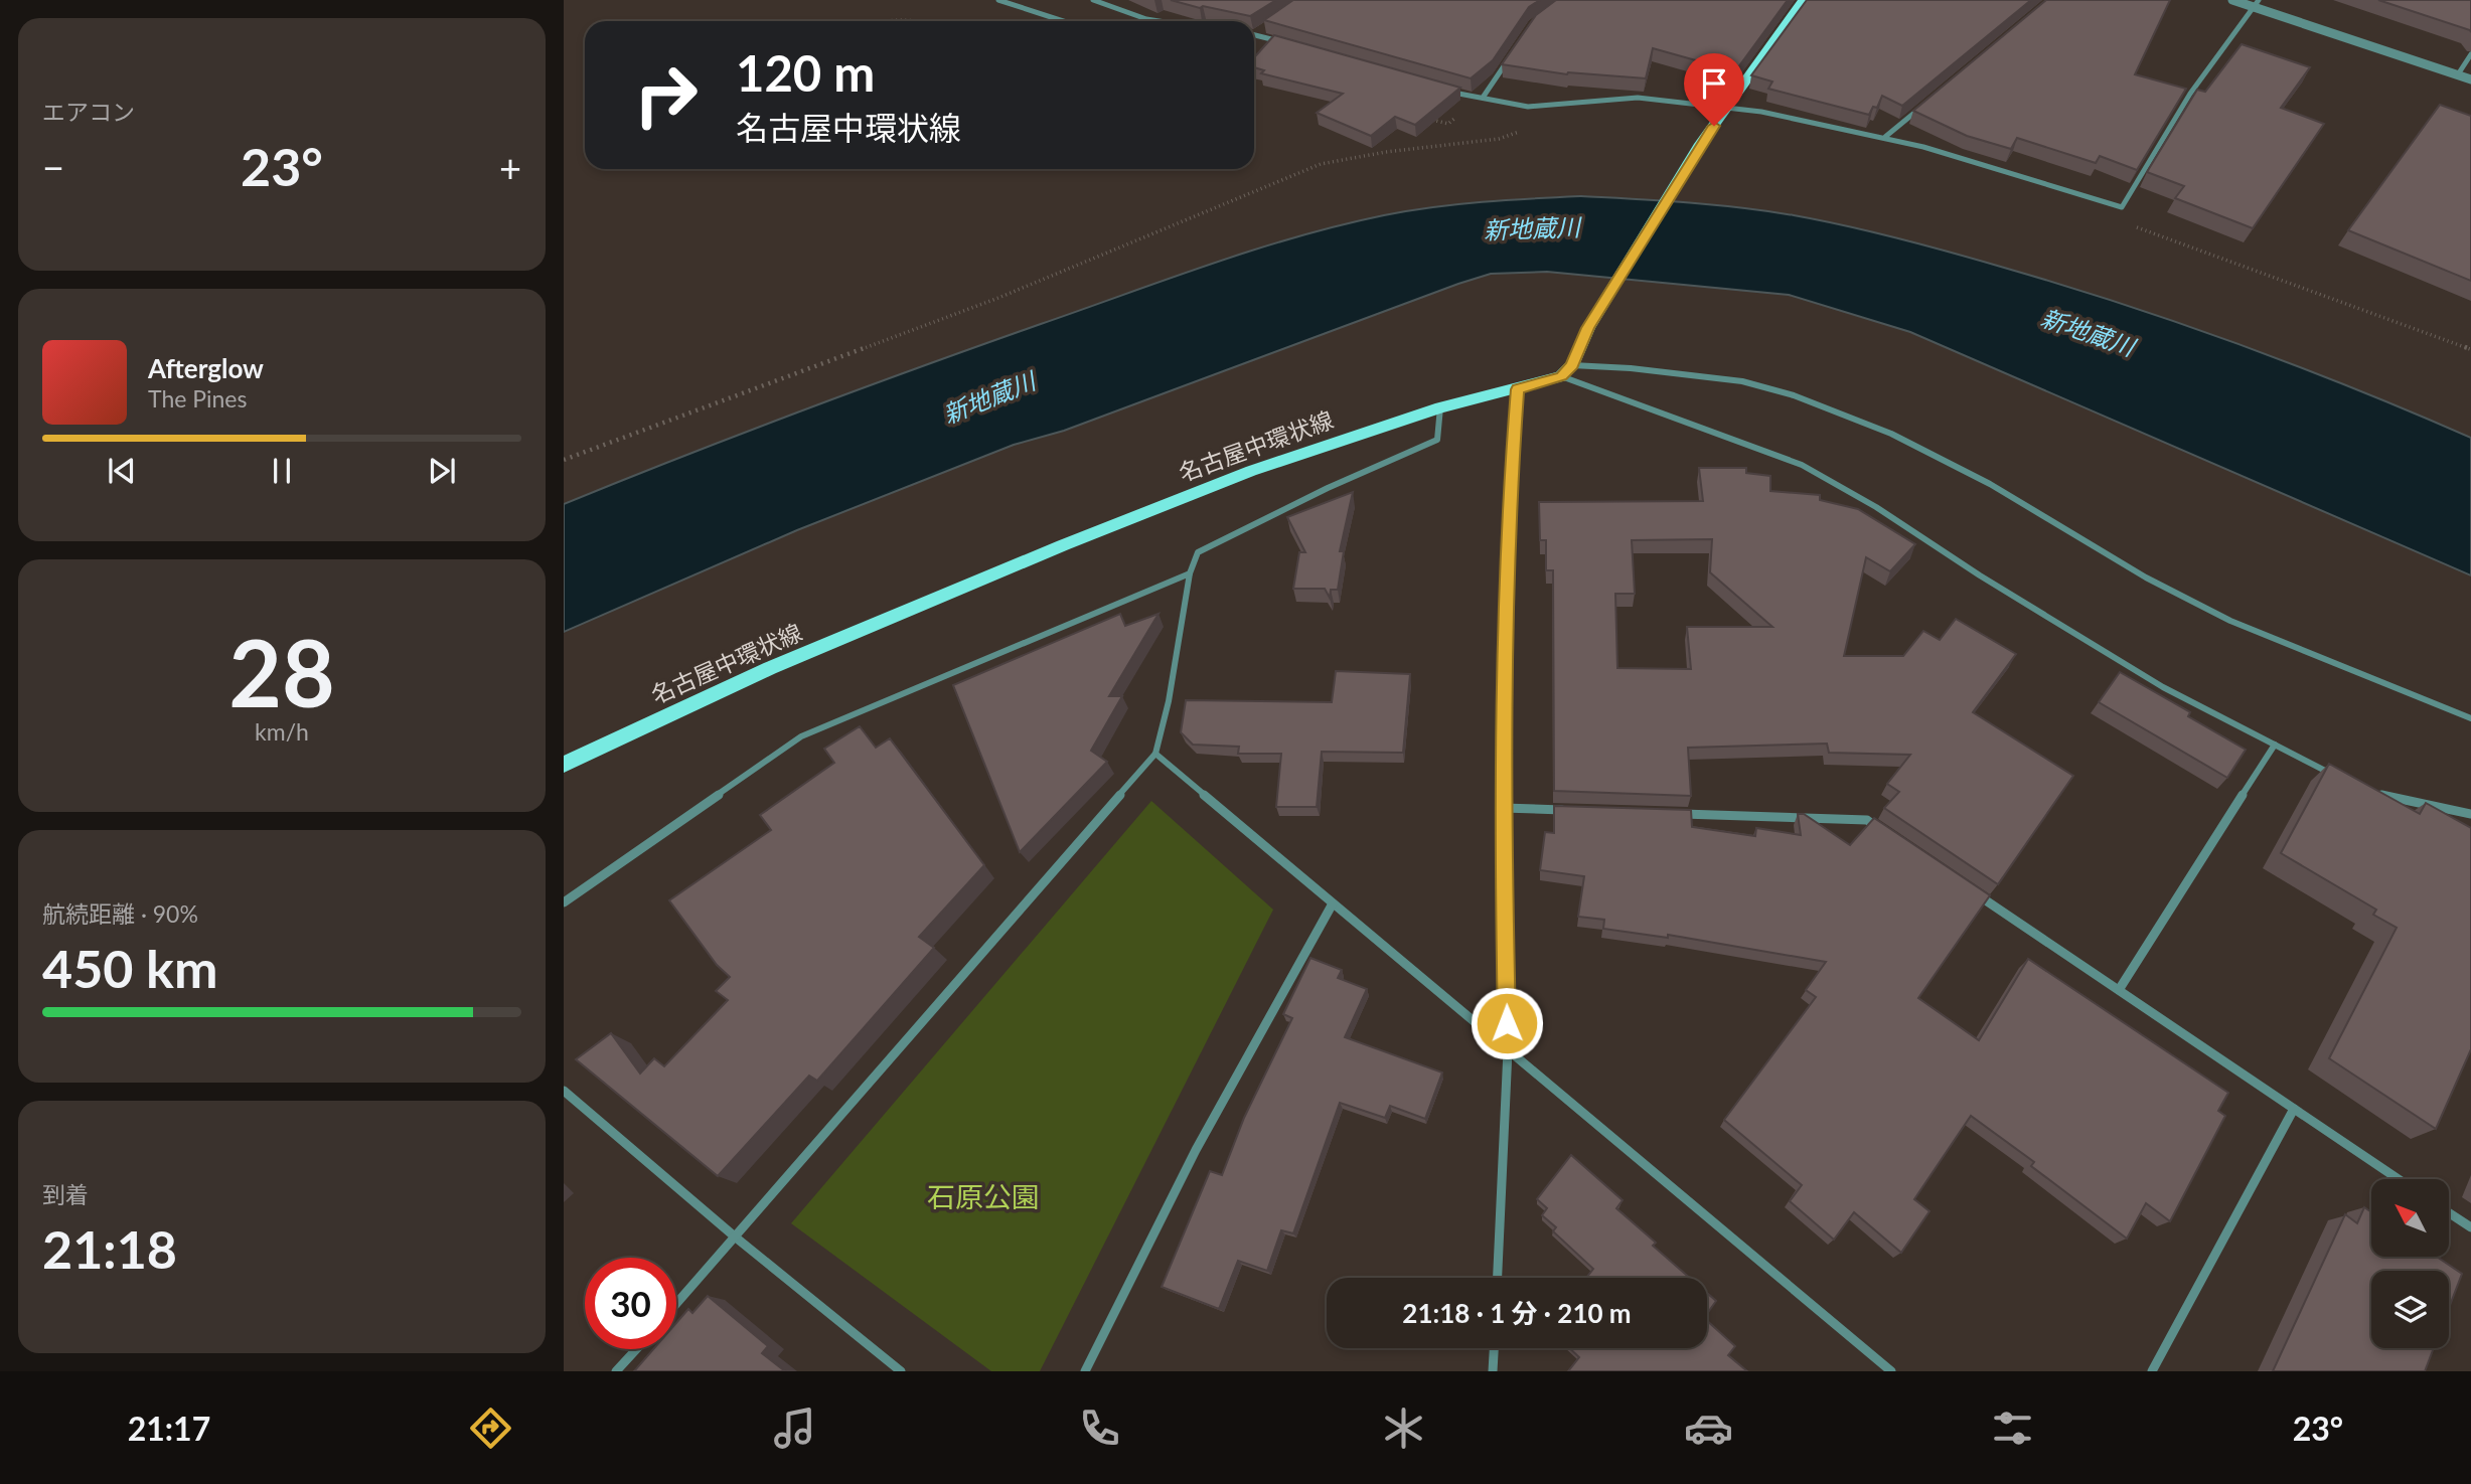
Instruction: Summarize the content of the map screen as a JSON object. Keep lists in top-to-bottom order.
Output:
{
  "streets": {
    "main road": ["名古屋中環状線"]
  },
  "water": ["新地蔵川"],
  "parks": ["石原公園"],
  "north": "top left",
  "page": {
    "tile": [
      "エアコン",
      ["28", "km/h"],
      ["航続距離 · 90%", "450 km"],
      ["到着", "21:18"]
    ],
    "turn": ["120 m", "名古屋中環状線"],
    "heat": ["−", "23°", "+"],
    "song": ["Afterglow", "The Pines"],
    "limit": "30",
    "trip": "21:18 · 1 分 · 210 m",
    "tabs": ["21:17", "23°"]
  }
}
